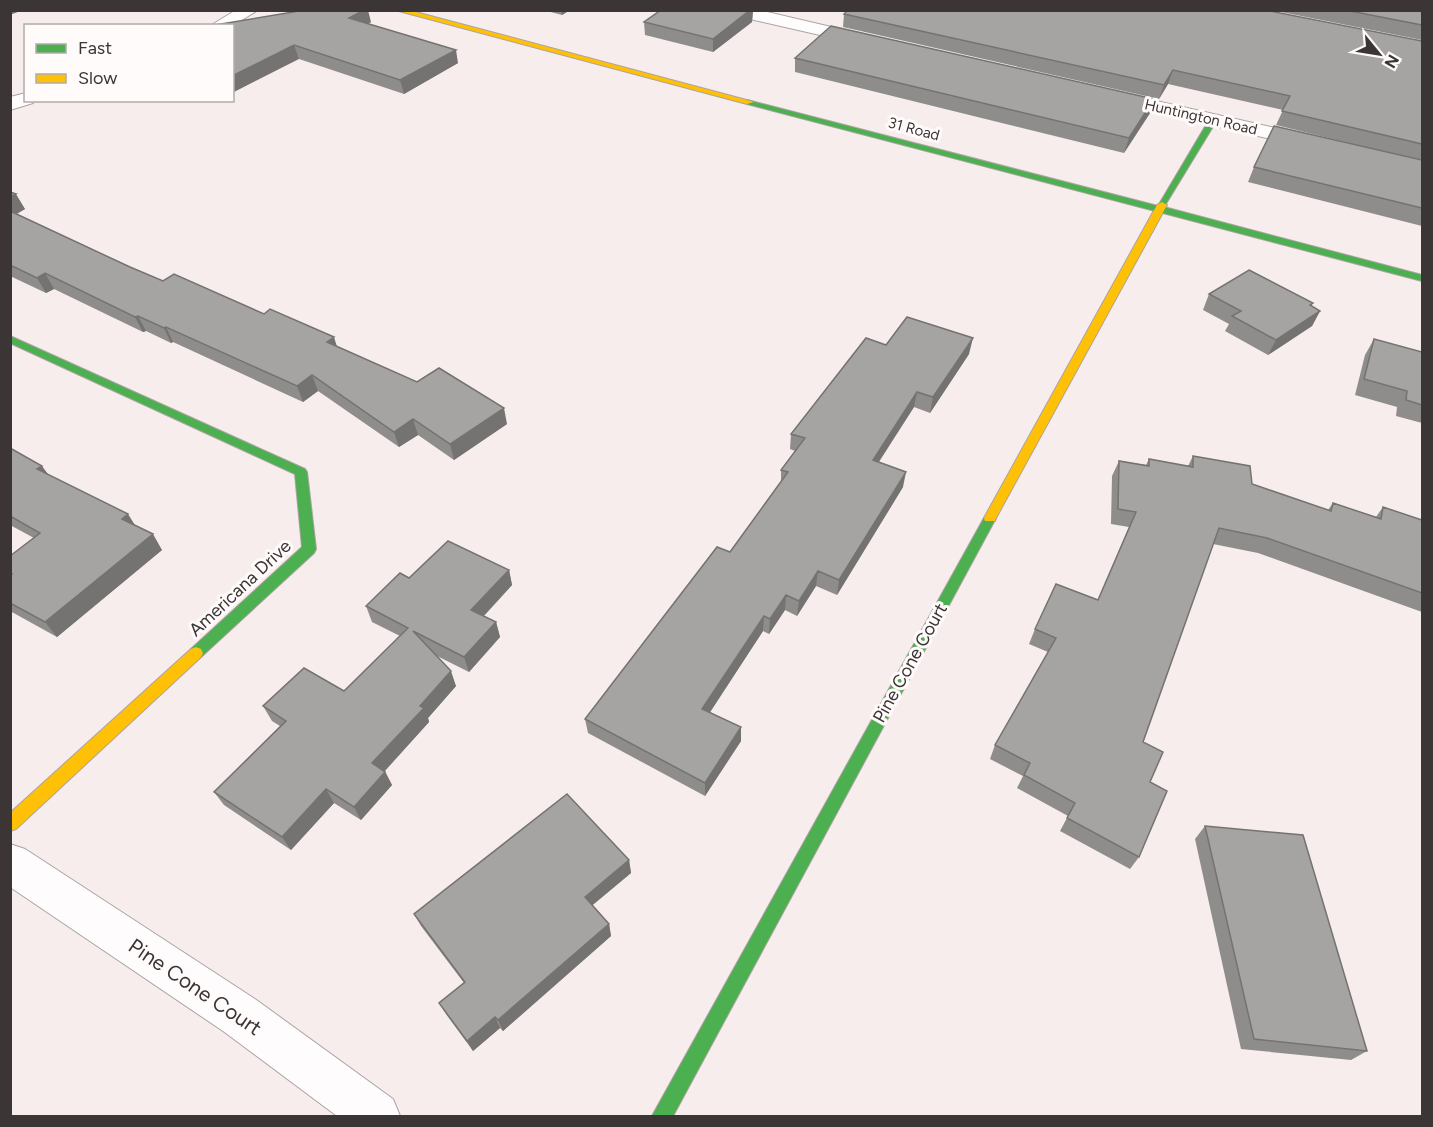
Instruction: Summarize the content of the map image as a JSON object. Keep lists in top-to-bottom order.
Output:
{
  "streets": {
    "street": [
      "Huntington Road",
      "31 Road",
      "Americana Drive",
      "Pine Cone Court"
    ]
  },
  "crossings": [
    ["Huntington Road", "Pine Cone Court"],
    ["31 Road", "Pine Cone Court"]
  ],
  "legend": ["Fast", "Slow"],
  "north": "bottom right"
}
